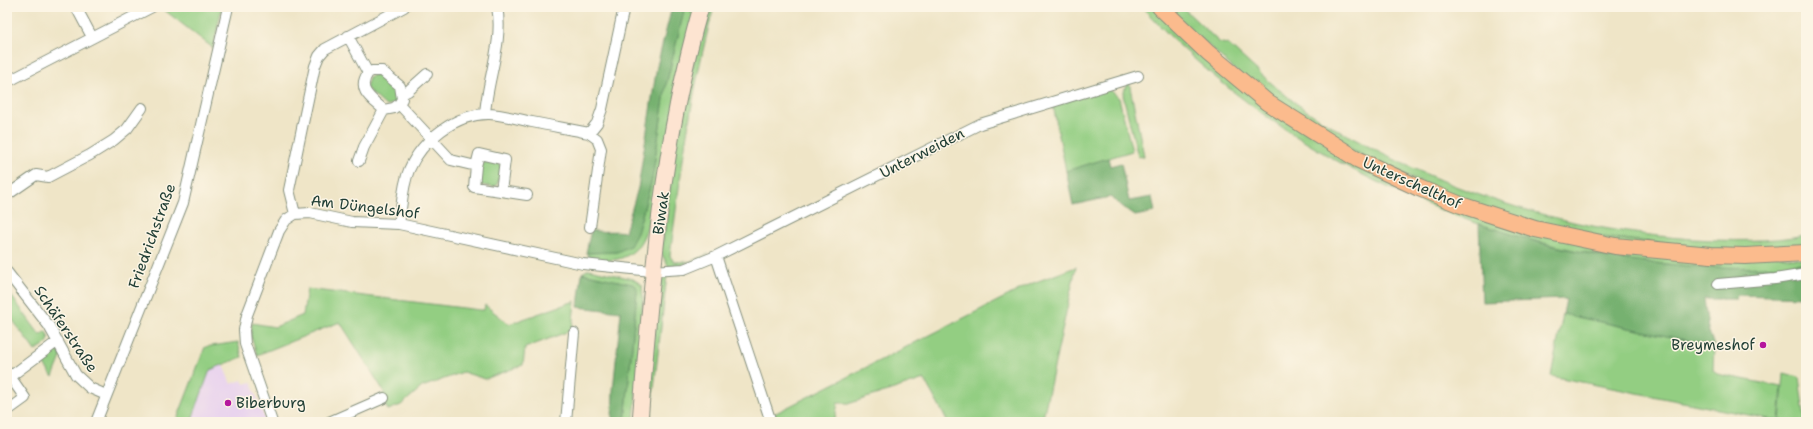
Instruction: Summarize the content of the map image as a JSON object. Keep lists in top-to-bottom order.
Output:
{
  "streets": {
    "main road": ["Unterschelthof"],
    "street": [
      "Unterweiden",
      "Am Düngelshof",
      "Biwak",
      "Friedrichstraße",
      "Schäferstraße"
    ]
  },
  "crossings": [
    ["Unterweiden", "Am Düngelshof"],
    ["Unterweiden", "Biwak"],
    ["Am Düngelshof", "Biwak"],
    ["Friedrichstraße", "Schäferstraße"]
  ],
  "places": ["Breymeshof", "Biberburg"]
}
